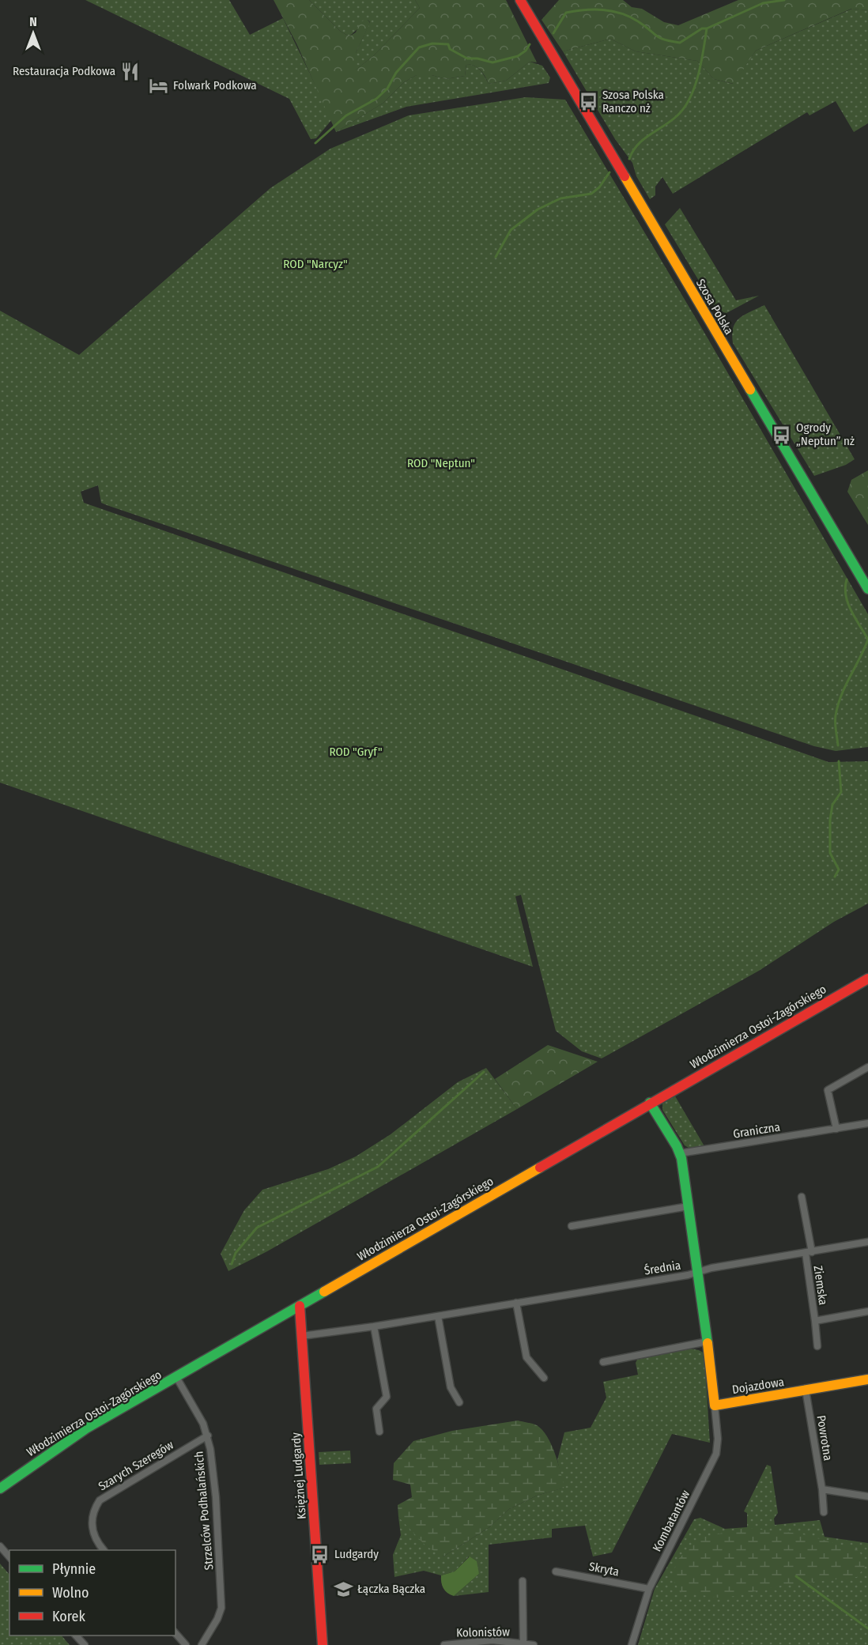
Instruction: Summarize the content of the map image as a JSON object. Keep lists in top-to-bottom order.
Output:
{
  "streets": {
    "street": [
      "Szosa Polska",
      "Włodzimierza Ostoi-Zagórskiego",
      "Graniczna",
      "Średnia",
      "Ziemska",
      "Dojazdowa",
      "Powrotna",
      "Szarych Szeregów",
      "Księżnej Ludgardy",
      "Strzelców Podhalańskich",
      "Kombatantów",
      "Skryta",
      "Kolonistów"
    ]
  },
  "crossings": [
    ["Włodzimierza Ostoi-Zagórskiego", "Księżnej Ludgardy"],
    ["Włodzimierza Ostoi-Zagórskiego", "Strzelców Podhalańskich"],
    ["Średnia", "Ziemska"],
    ["Średnia", "Księżnej Ludgardy"],
    ["Dojazdowa", "Powrotna"],
    ["Dojazdowa", "Kombatantów"],
    ["Szarych Szeregów", "Strzelców Podhalańskich"],
    ["Kombatantów", "Skryta"]
  ],
  "parks": ["ROD \"Narcyz\"", "ROD \"Neptun\"", "ROD \"Gryf\""],
  "places": {
    "restaurant": ["Restauracja Podkowa"],
    "hotel": ["Folwark Podkowa"],
    "bus stop": ["Szosa Polska Ranczo nż", "Ogrody „Neptun” nż", "Ludgardy"],
    "school or university": ["Łączka Bączka"]
  },
  "legend": ["Płynnie", "Wolno", "Korek"],
  "north": "top"
}
